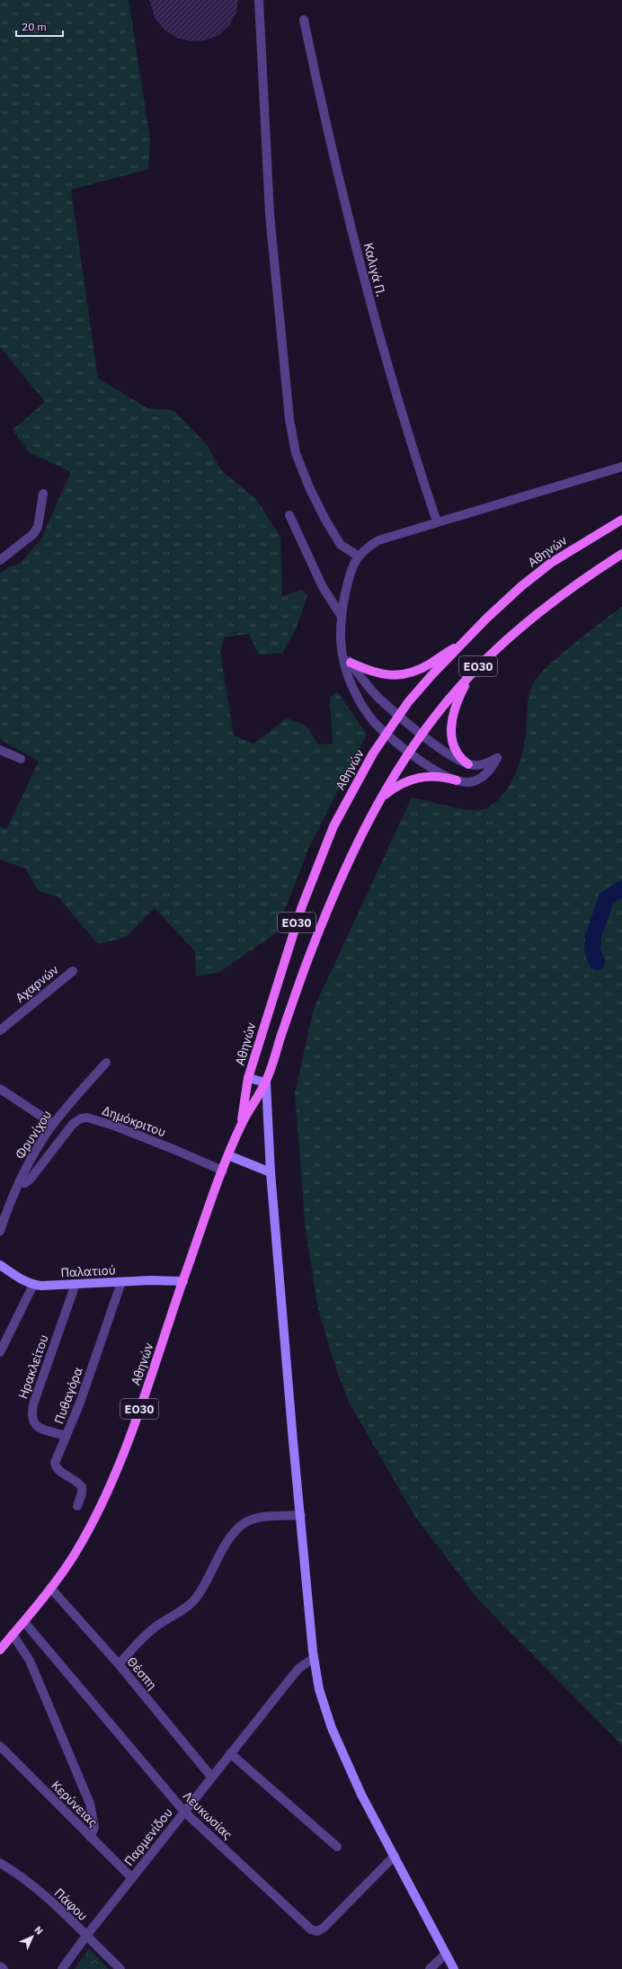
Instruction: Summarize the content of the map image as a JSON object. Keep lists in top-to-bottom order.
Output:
{
  "streets": {
    "main road": ["Αθηνών", "ΕΟ30"],
    "street": [
      "Καλιγά Π.",
      "Αχαρνών",
      "Δημόκριτου",
      "Φρυνίχου",
      "Παλατιού",
      "Ηρακλείτου",
      "Πυθαγόρα",
      "Θέσπη",
      "Κερύνειας",
      "Λευκωσίας",
      "Παρμενίδου",
      "Πάφου"
    ]
  },
  "crossings": [
    ["Αθηνών", "Δημόκριτου"],
    ["Αθηνών", "Παλατιού"],
    ["Αθηνών", "Θέσπη"],
    ["Αθηνών", "Λευκωσίας"],
    ["Δημόκριτου", "Φρυνίχου"],
    ["Παλατιού", "Ηρακλείτου"],
    ["Παλατιού", "Πυθαγόρα"],
    ["Ηρακλείτου", "Πυθαγόρα"],
    ["Θέσπη", "Παρμενίδου"],
    ["Κερύνειας", "Παρμενίδου"],
    ["Λευκωσίας", "Παρμενίδου"],
    ["Παρμενίδου", "Πάφου"]
  ],
  "scale_bar": "20 m",
  "north": "top right"
}
